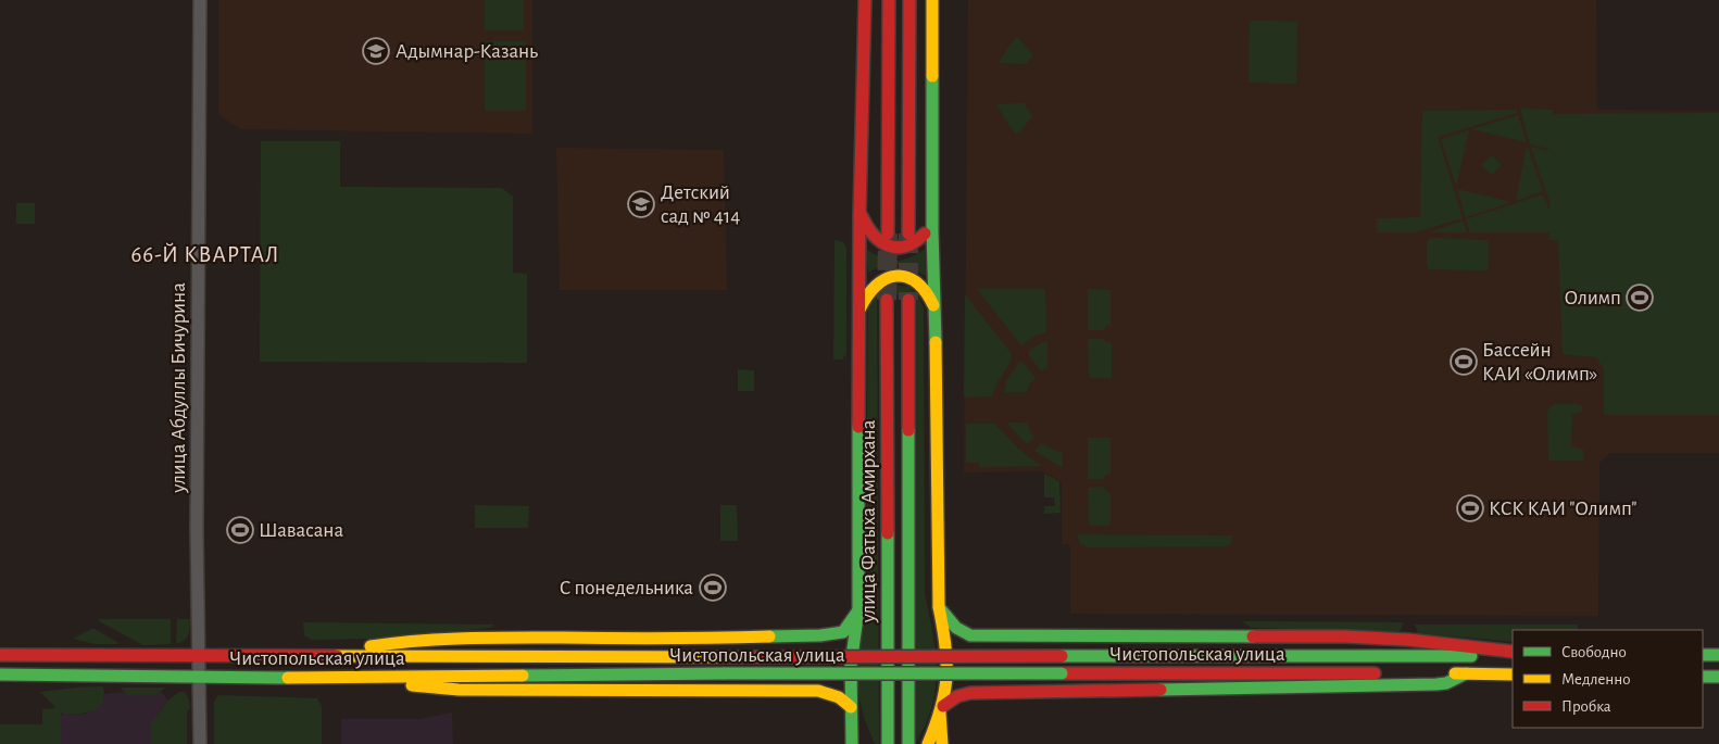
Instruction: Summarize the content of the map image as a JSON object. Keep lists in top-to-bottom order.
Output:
{
  "streets": {
    "main road": ["улица Фатыха Амирхана", "Чистопольская улица"],
    "street": ["улица Абдуллы Бичурина"]
  },
  "crossings": [
    ["улица Абдуллы Бичурина", "Чистопольская улица"]
  ],
  "districts": ["66-Й КВАРТАЛ"],
  "places": {
    "school or university": ["Адымнар-Казань", "Детский сад № 414"],
    "sports": [
      "Олимп",
      "Бассейн КАИ «Олимп»",
      "КСК КАИ \"Олимп\"",
      "Шавасана",
      "С понедельника"
    ]
  },
  "legend": ["Свободно", "Медленно", "Пробка"]
}
